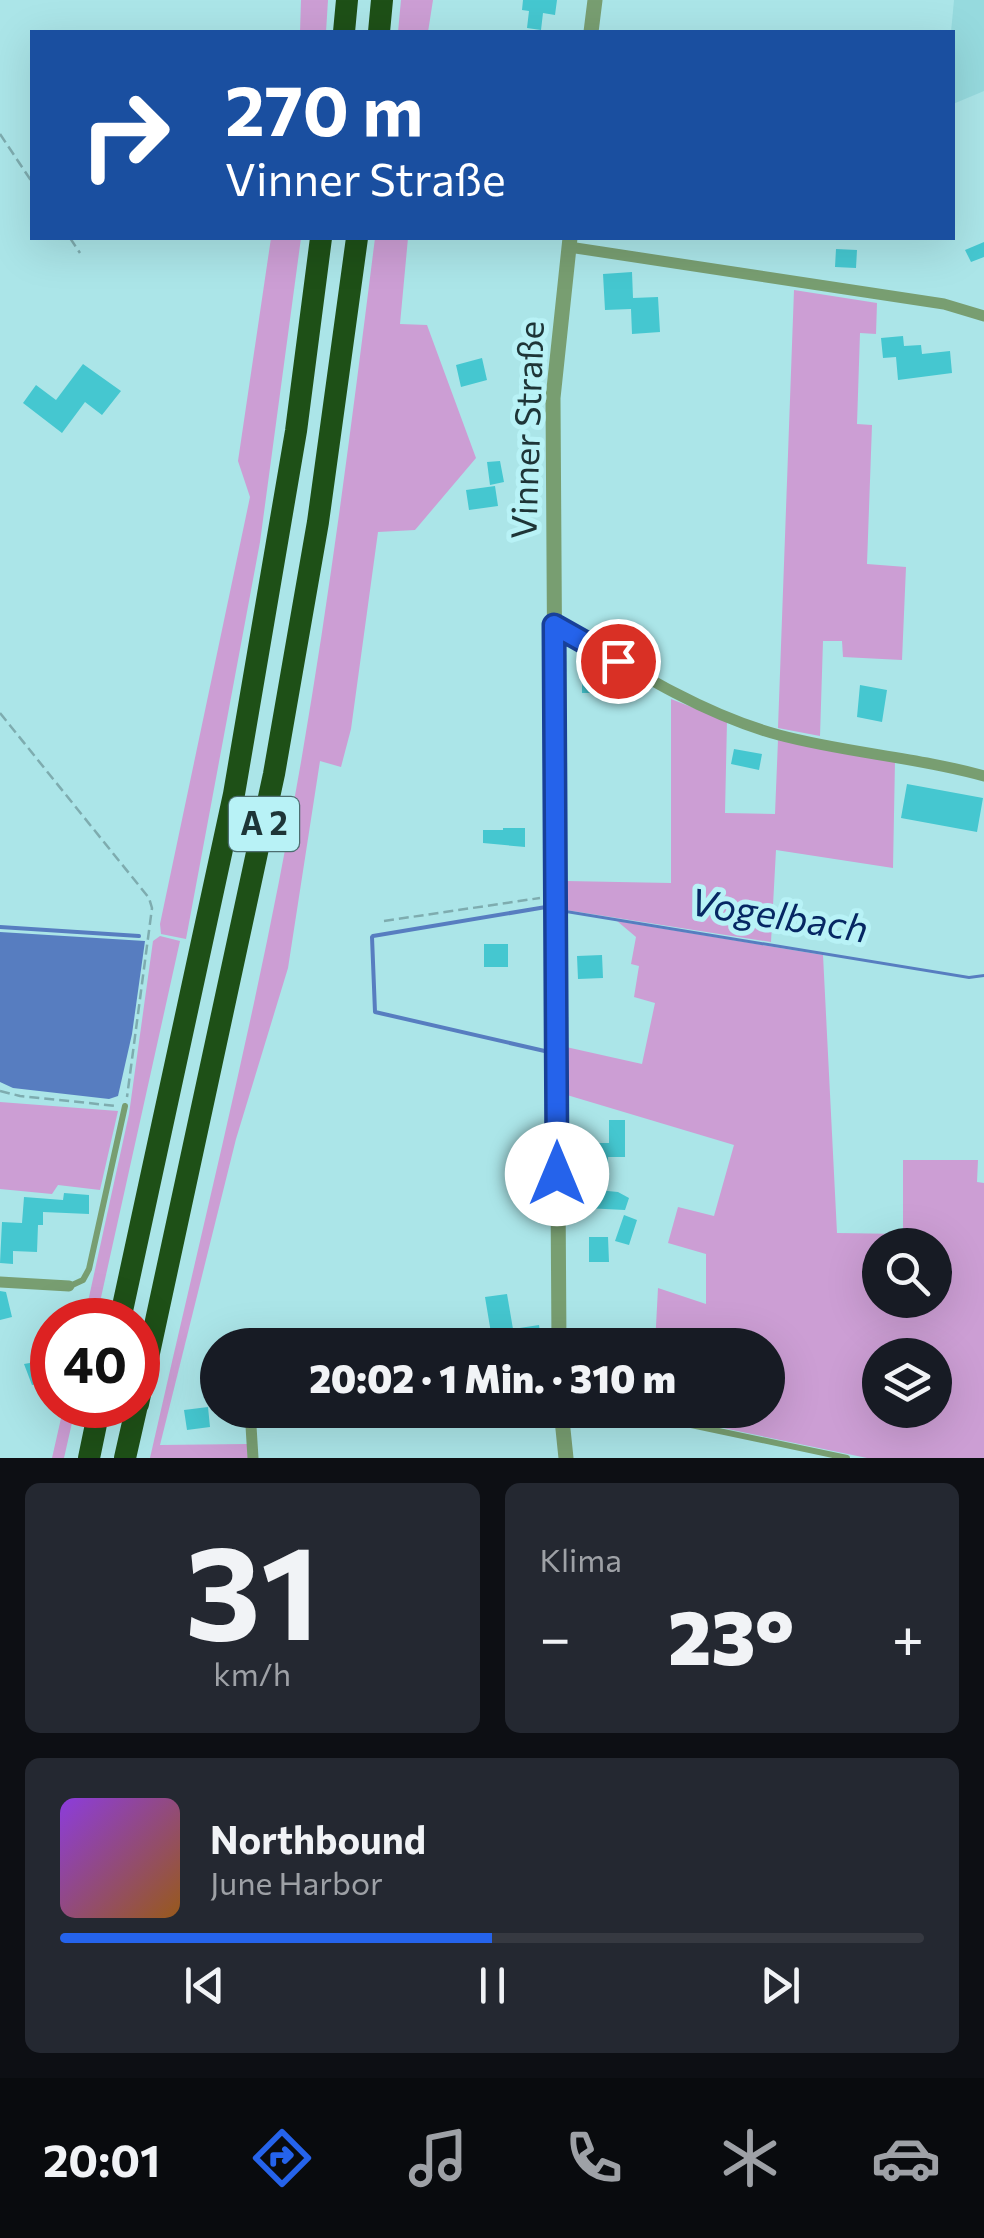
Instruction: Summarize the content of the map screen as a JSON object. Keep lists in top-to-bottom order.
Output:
{
  "streets": {
    "highway": ["A 2"],
    "street": ["Vinner Straße"]
  },
  "water": ["Vogelbach"],
  "page": {
    "turn": ["270 m", "Vinner Straße"],
    "limit": "40",
    "trip": "20:02 · 1 Min. · 310 m",
    "tile": [
      ["31", "km/h"],
      "Klima"
    ],
    "heat": ["−", "23°", "+"],
    "song": ["Northbound", "June Harbor"],
    "tabs": "20:01"
  }
}
